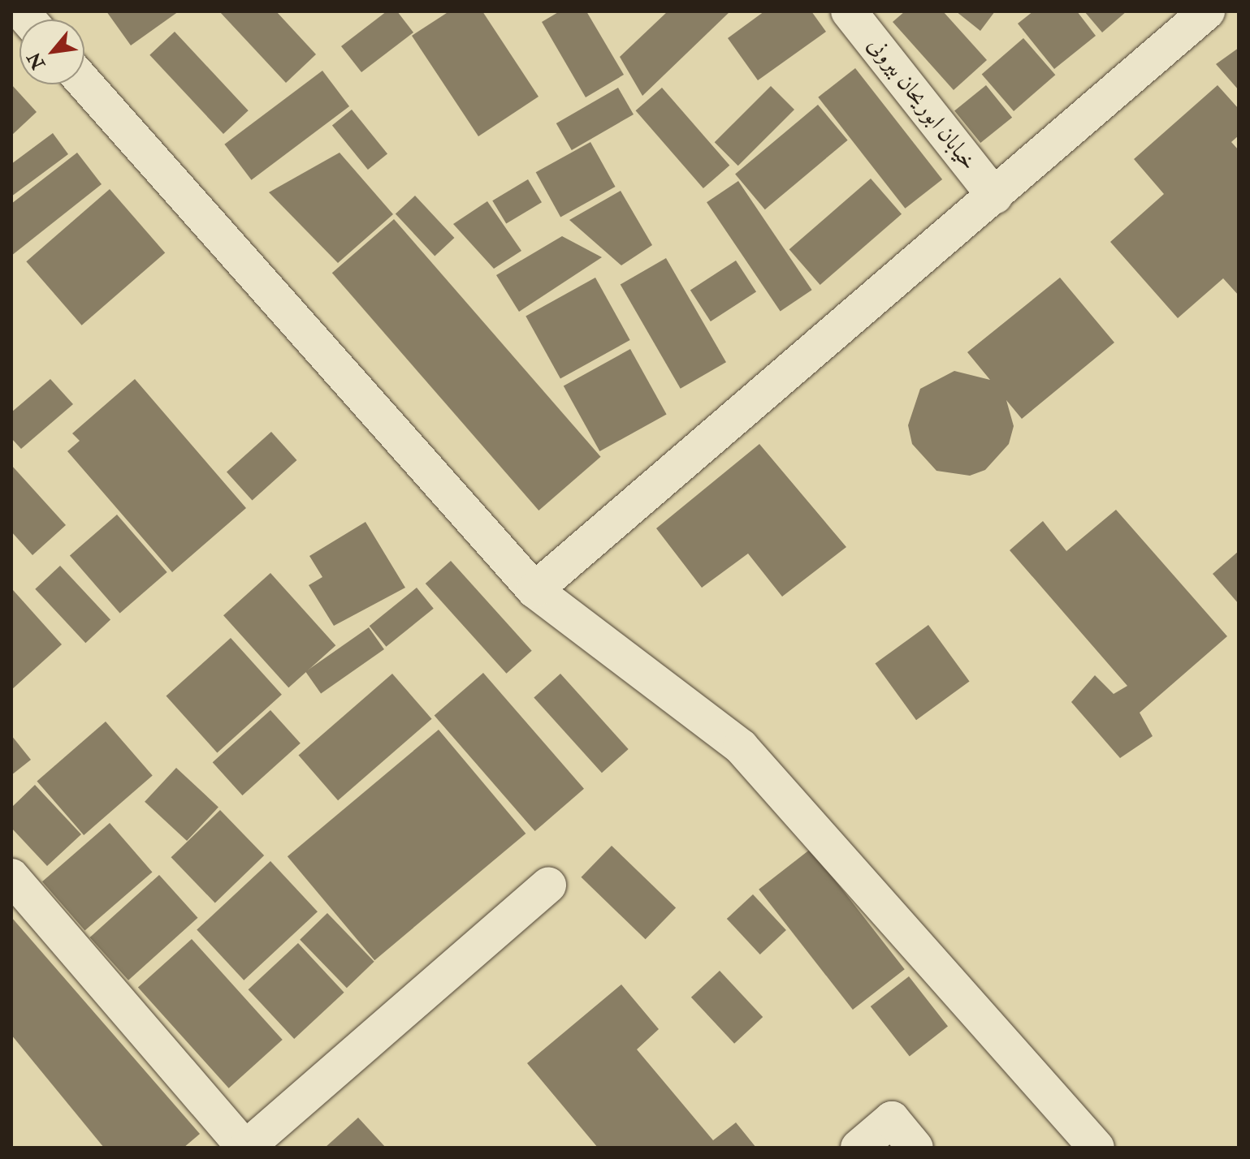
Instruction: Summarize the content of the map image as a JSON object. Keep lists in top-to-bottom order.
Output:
{
  "streets": {
    "street": ["خیابان ابوریحان بیرونی"]
  },
  "north": "bottom left"
}
